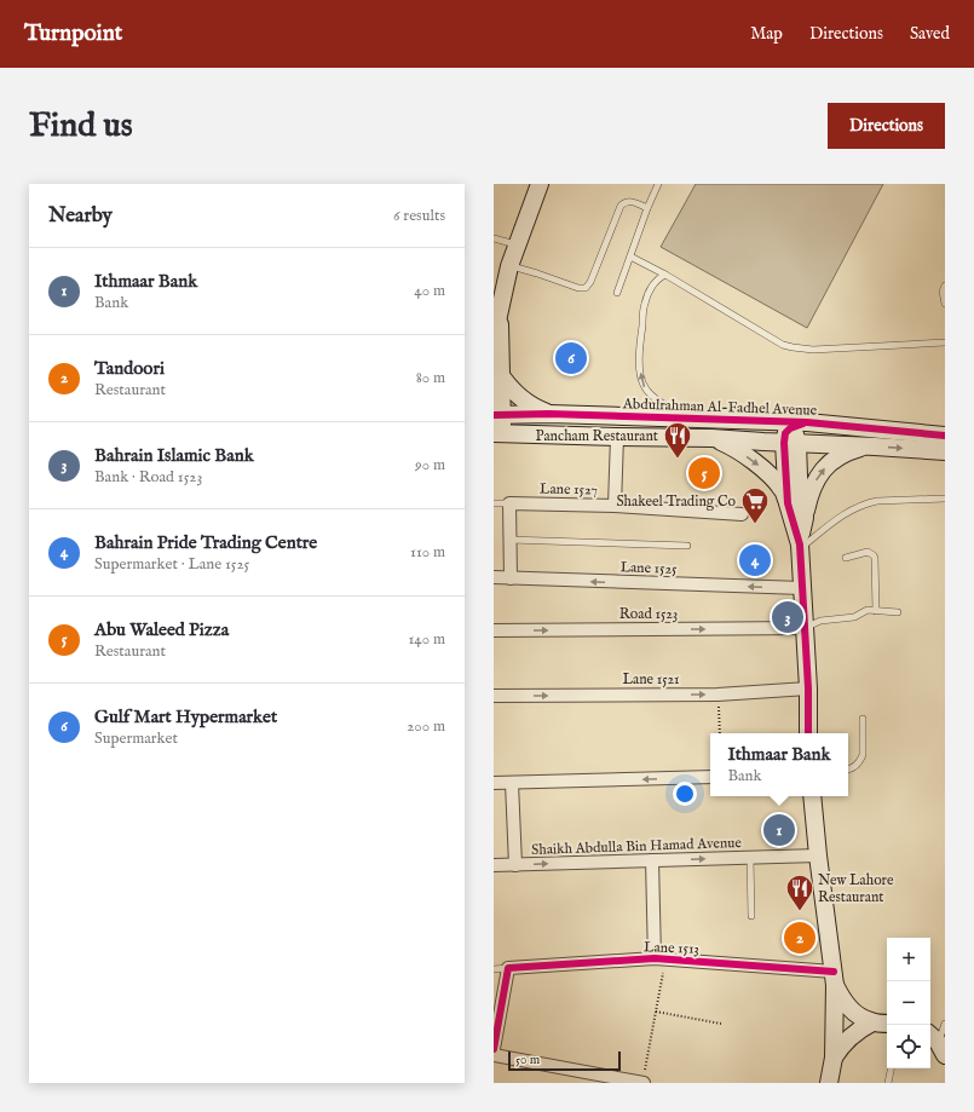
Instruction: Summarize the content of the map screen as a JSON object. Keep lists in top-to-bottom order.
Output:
{
  "streets": {
    "street": [
      "Abdulrahman Al-Fadhel Avenue",
      "Lane 1527",
      "Lane 1525",
      "Road 1523",
      "Lane 1521",
      "Shaikh Abdulla Bin Hamad Avenue",
      "Lane 1513"
    ]
  },
  "crossings": [
    ["Shaikh Abdulla Bin Hamad Avenue", "Lane 1513"]
  ],
  "one_way": ["Lane 1525", "Road 1523"],
  "places": {
    "restaurant": ["Pancham Restaurant", "New Lahore Restaurant"],
    "supermarket": ["Shakeel Trading Co"]
  },
  "scale_bar": "50 m",
  "page": {
    "header": "Turnpoint",
    "nav": ["Map", "Directions", "Saved"],
    "buttons": "Directions",
    "title": "Find us",
    "heading": ["Nearby", "6 results"],
    "list": [
      {
        "mark": "1",
        "name": "Ithmaar Bank",
        "note": "Bank",
        "value": "40 m"
      },
      {
        "mark": "2",
        "name": "Tandoori",
        "note": "Restaurant",
        "value": "80 m"
      },
      {
        "mark": "3",
        "name": "Bahrain Islamic Bank",
        "note": "Bank · Road 1523",
        "value": "90 m"
      },
      {
        "mark": "4",
        "name": "Bahrain Pride Trading Centre",
        "note": "Supermarket · Lane 1525",
        "value": "110 m"
      },
      {
        "mark": "5",
        "name": "Abu Waleed Pizza",
        "note": "Restaurant",
        "value": "140 m"
      },
      {
        "mark": "6",
        "name": "Gulf Mart Hypermarket",
        "note": "Supermarket",
        "value": "200 m"
      }
    ],
    "pins": [
      "6",
      "5",
      "4",
      "3",
      "1",
      "2"
    ],
    "popup": ["Ithmaar Bank", "Bank"],
    "map_buttons": ["+", "−"],
    "scale": "50 m"
  }
}
